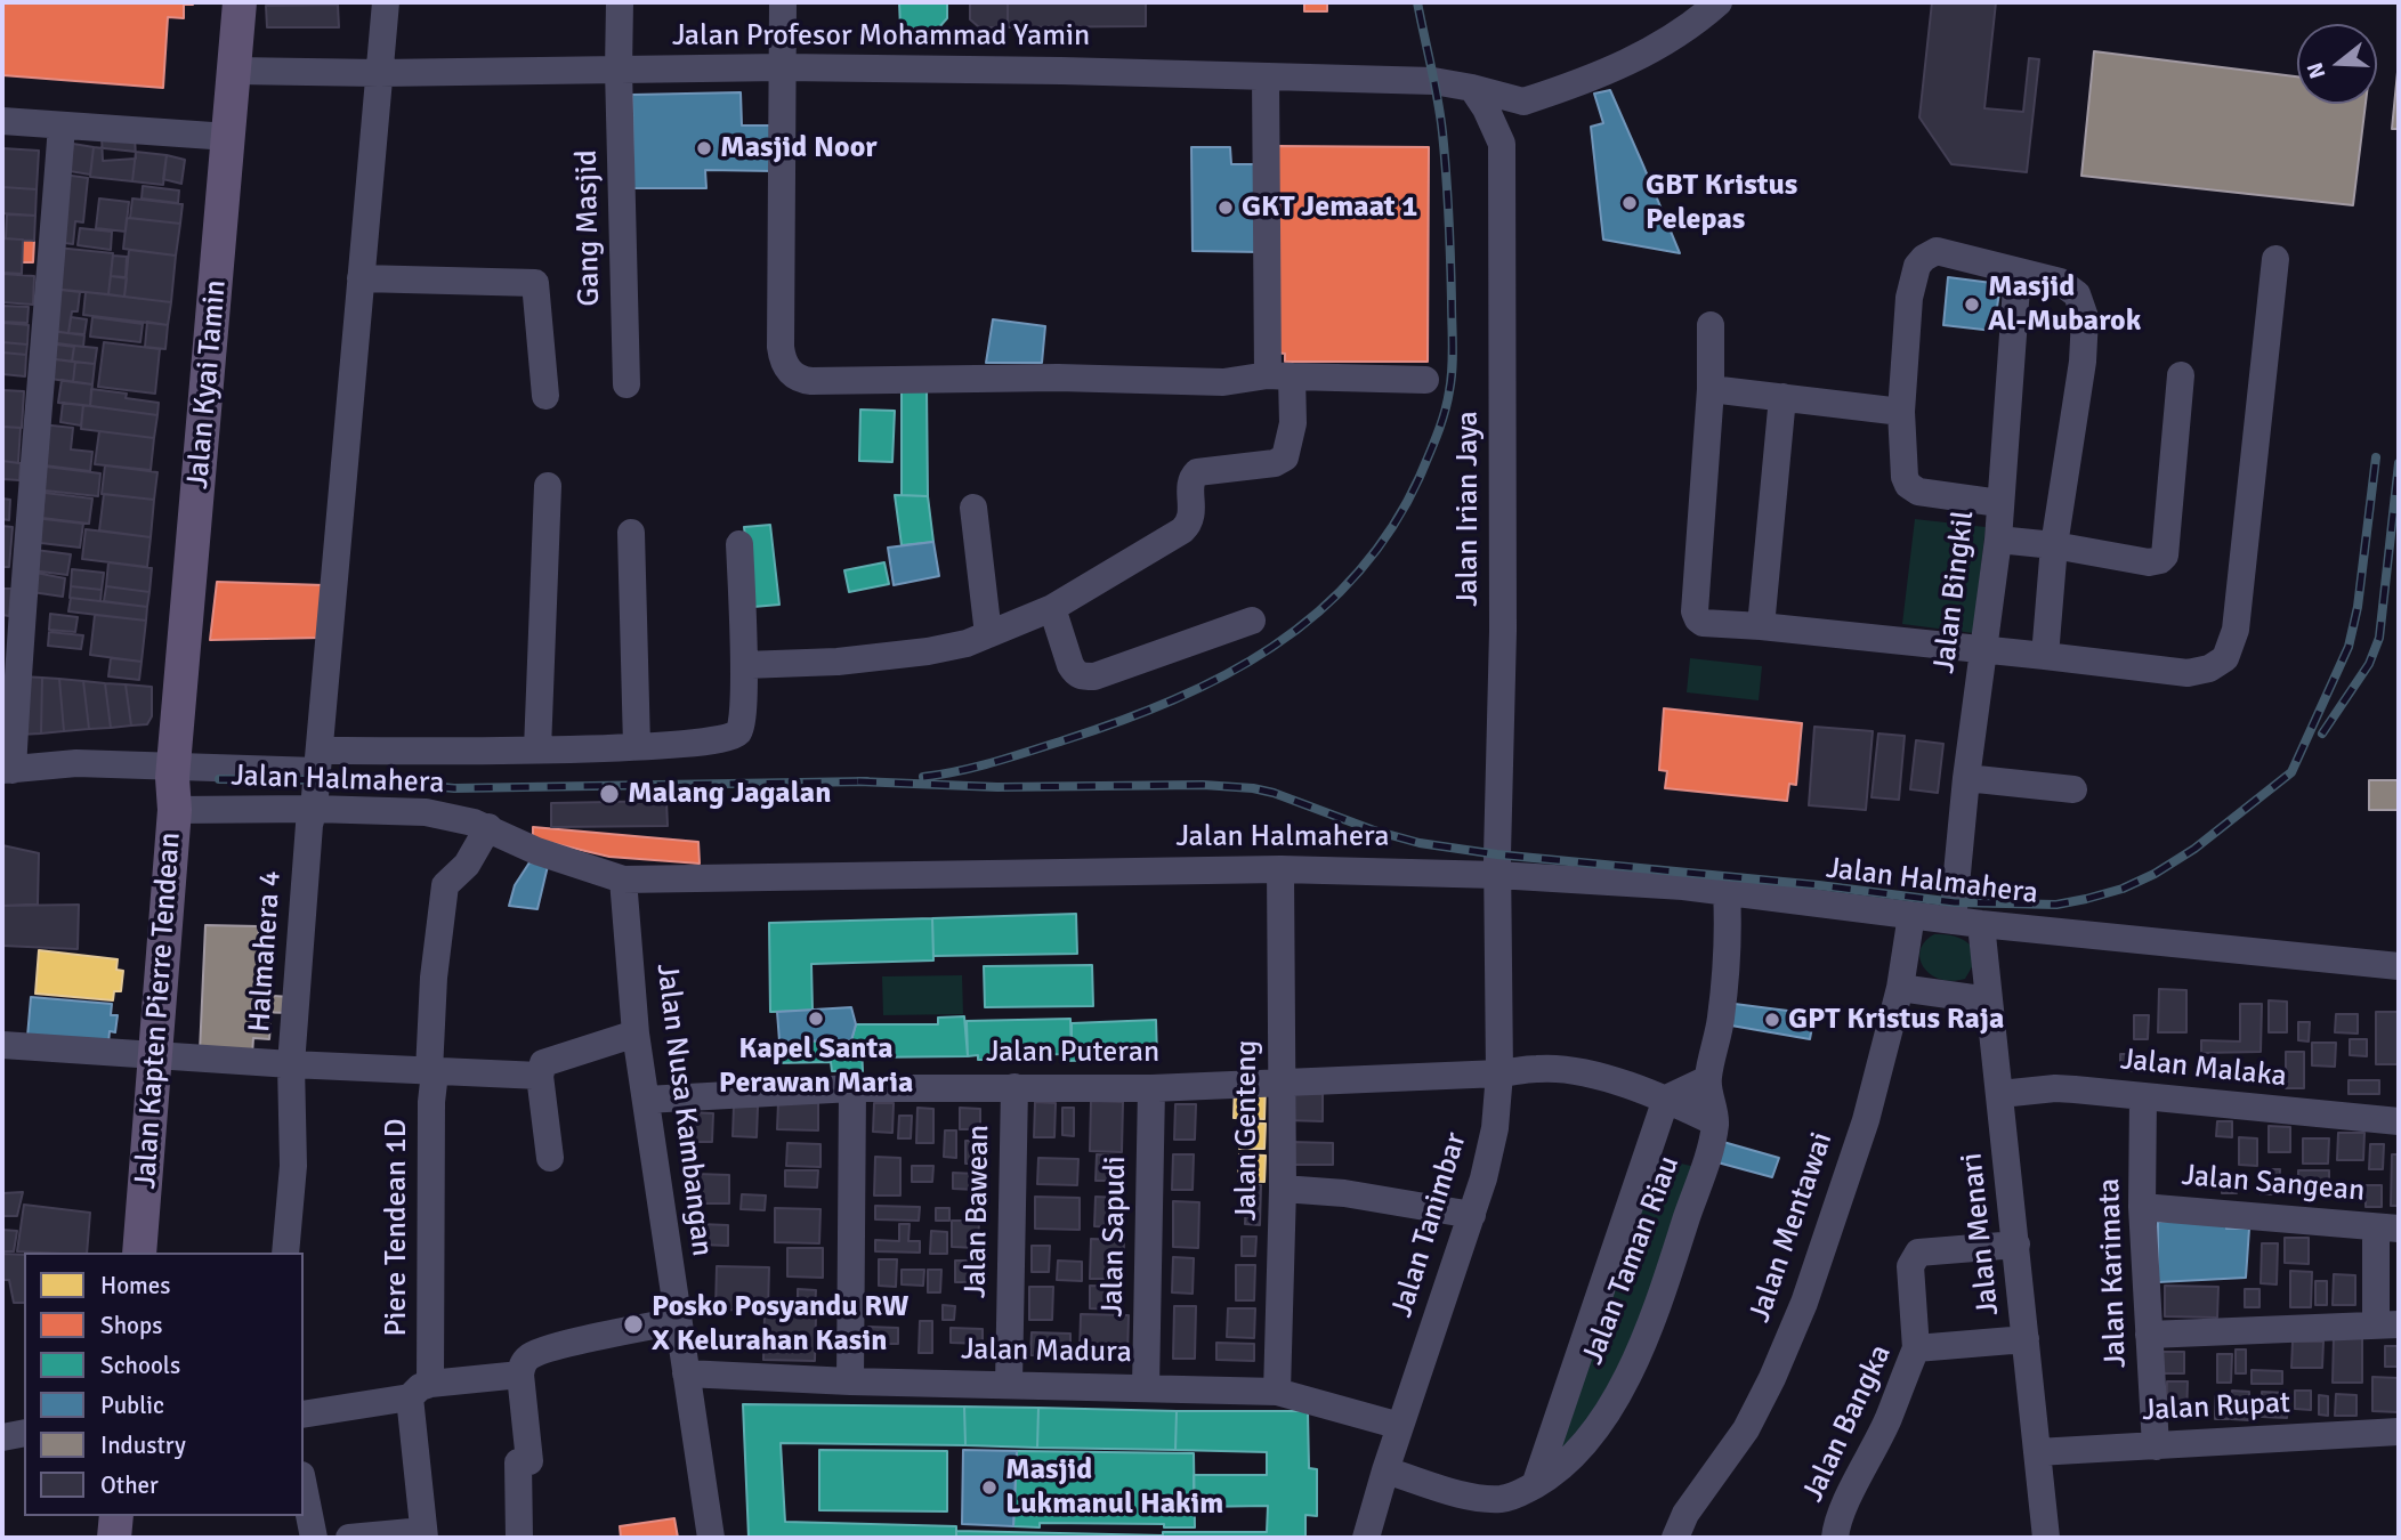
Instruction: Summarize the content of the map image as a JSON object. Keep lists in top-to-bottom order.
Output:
{
  "streets": {
    "main road": ["Jalan Kyai Tamin", "Jalan Kapten Pierre Tendean"],
    "street": [
      "Jalan Profesor Mohammad Yamin",
      "Gang Masjid",
      "Jalan Irian Jaya",
      "Jalan Bingkil",
      "Jalan Halmahera",
      "Halmahera 4",
      "Jalan Puteran",
      "Jalan Malaka",
      "Jalan Nusa Kambangan",
      "Jalan Genteng",
      "Jalan Sangean",
      "Jalan Bawean",
      "Jalan Tanimbar",
      "Piere Tendean 1D",
      "Jalan Mentawai",
      "Jalan Menari",
      "Jalan Sapudi",
      "Jalan Taman Riau",
      "Jalan Karimata",
      "Jalan Madura",
      "Jalan Rupat",
      "Jalan Bangka"
    ]
  },
  "crossings": [
    ["Jalan Profesor Mohammad Yamin", "Gang Masjid"],
    ["Jalan Profesor Mohammad Yamin", "Jalan Kyai Tamin"],
    ["Jalan Profesor Mohammad Yamin", "Jalan Irian Jaya"],
    ["Jalan Profesor Mohammad Yamin", "Halmahera 4"],
    ["Jalan Kyai Tamin", "Jalan Kapten Pierre Tendean"],
    ["Jalan Irian Jaya", "Jalan Halmahera"],
    ["Jalan Irian Jaya", "Jalan Tanimbar"],
    ["Jalan Bingkil", "Jalan Halmahera"],
    ["Jalan Halmahera", "Halmahera 4"],
    ["Jalan Halmahera", "Jalan Kapten Pierre Tendean"],
    ["Jalan Halmahera", "Jalan Nusa Kambangan"],
    ["Jalan Halmahera", "Jalan Genteng"],
    ["Jalan Halmahera", "Jalan Tanimbar"],
    ["Jalan Halmahera", "Piere Tendean 1D"],
    ["Jalan Halmahera", "Jalan Mentawai"],
    ["Jalan Halmahera", "Jalan Menari"],
    ["Jalan Halmahera", "Jalan Taman Riau"],
    ["Jalan Puteran", "Jalan Nusa Kambangan"],
    ["Jalan Puteran", "Jalan Genteng"],
    ["Jalan Puteran", "Jalan Bawean"],
    ["Jalan Puteran", "Jalan Tanimbar"],
    ["Jalan Puteran", "Jalan Sapudi"],
    ["Jalan Puteran", "Jalan Taman Riau"],
    ["Jalan Malaka", "Jalan Menari"],
    ["Jalan Malaka", "Jalan Karimata"],
    ["Jalan Nusa Kambangan", "Jalan Madura"],
    ["Jalan Genteng", "Jalan Madura"],
    ["Jalan Sangean", "Jalan Karimata"],
    ["Jalan Bawean", "Jalan Madura"],
    ["Jalan Tanimbar", "Jalan Taman Riau"],
    ["Jalan Tanimbar", "Jalan Madura"],
    ["Jalan Menari", "Jalan Rupat"],
    ["Jalan Menari", "Jalan Bangka"],
    ["Jalan Sapudi", "Jalan Madura"],
    ["Jalan Karimata", "Jalan Rupat"]
  ],
  "places": [
    "Masjid Noor",
    "GBT Kristus Pelepas",
    "GKT Jemaat 1",
    "Masjid Al-Mubarok",
    "Malang Jagalan",
    "Kapel Santa Perawan Maria",
    "GPT Kristus Raja",
    "Posko Posyandu RW X Kelurahan Kasin",
    "Masjid Lukmanul Hakim"
  ],
  "legend": [
    "Homes",
    "Shops",
    "Schools",
    "Public",
    "Industry",
    "Other"
  ],
  "north": "left"
}
